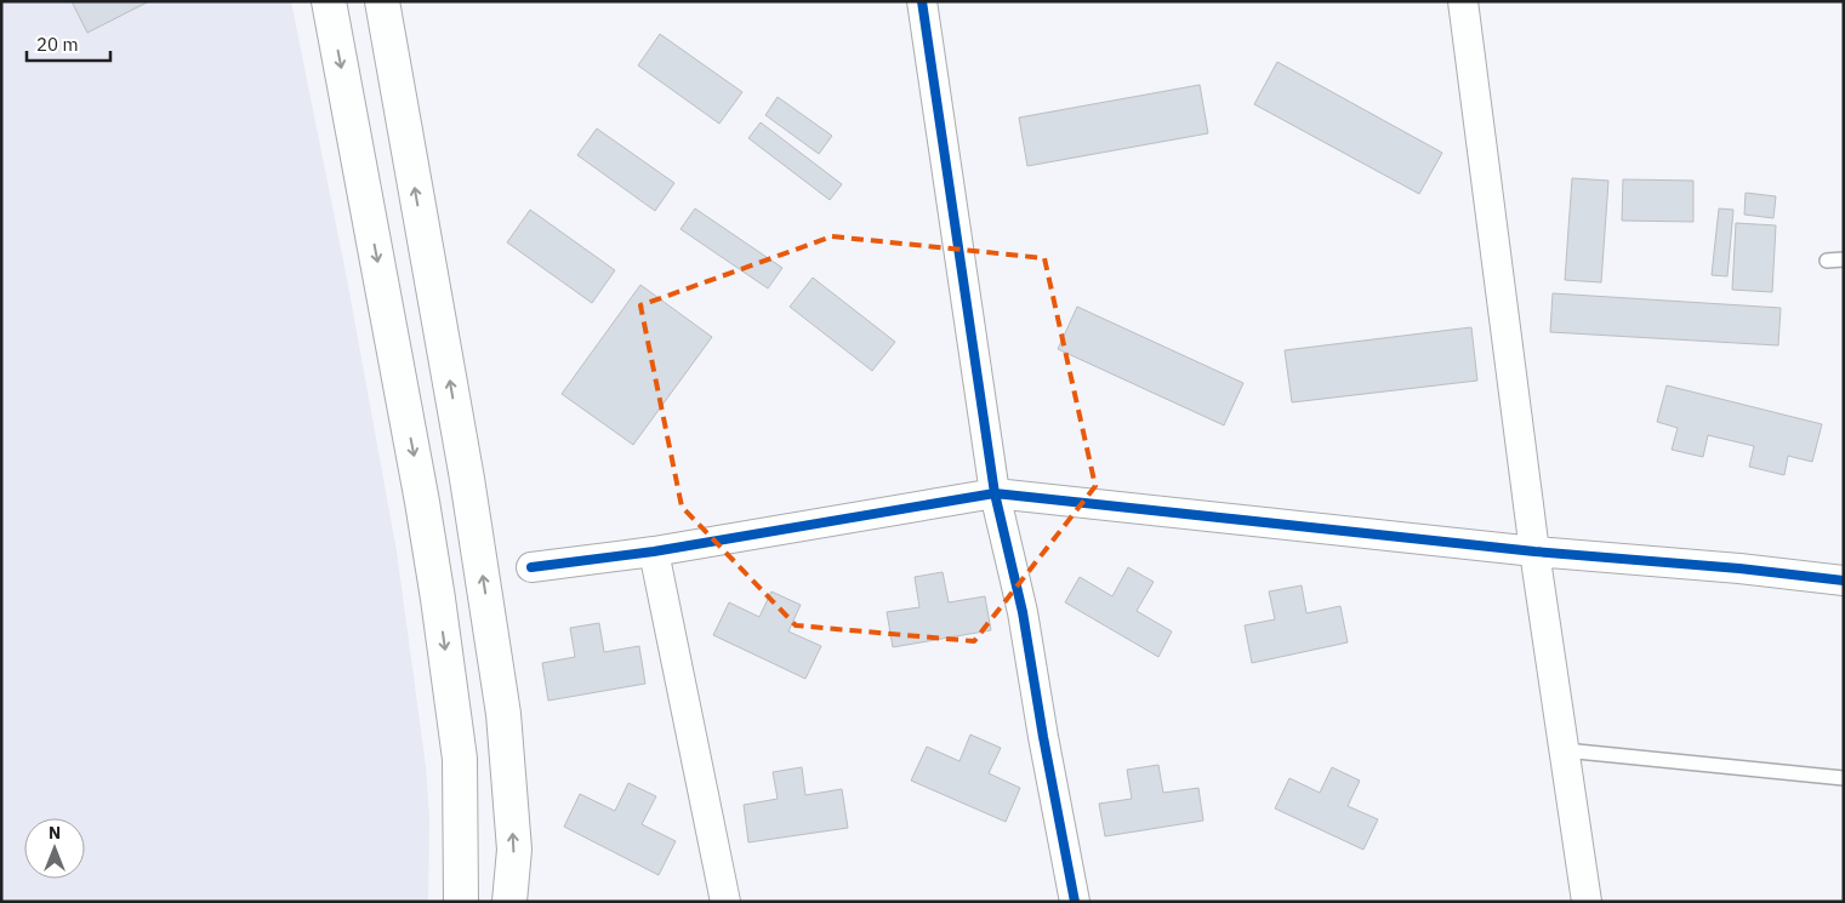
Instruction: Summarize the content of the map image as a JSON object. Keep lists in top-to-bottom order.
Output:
{
  "scale_bar": "20 m",
  "north": "top"
}
